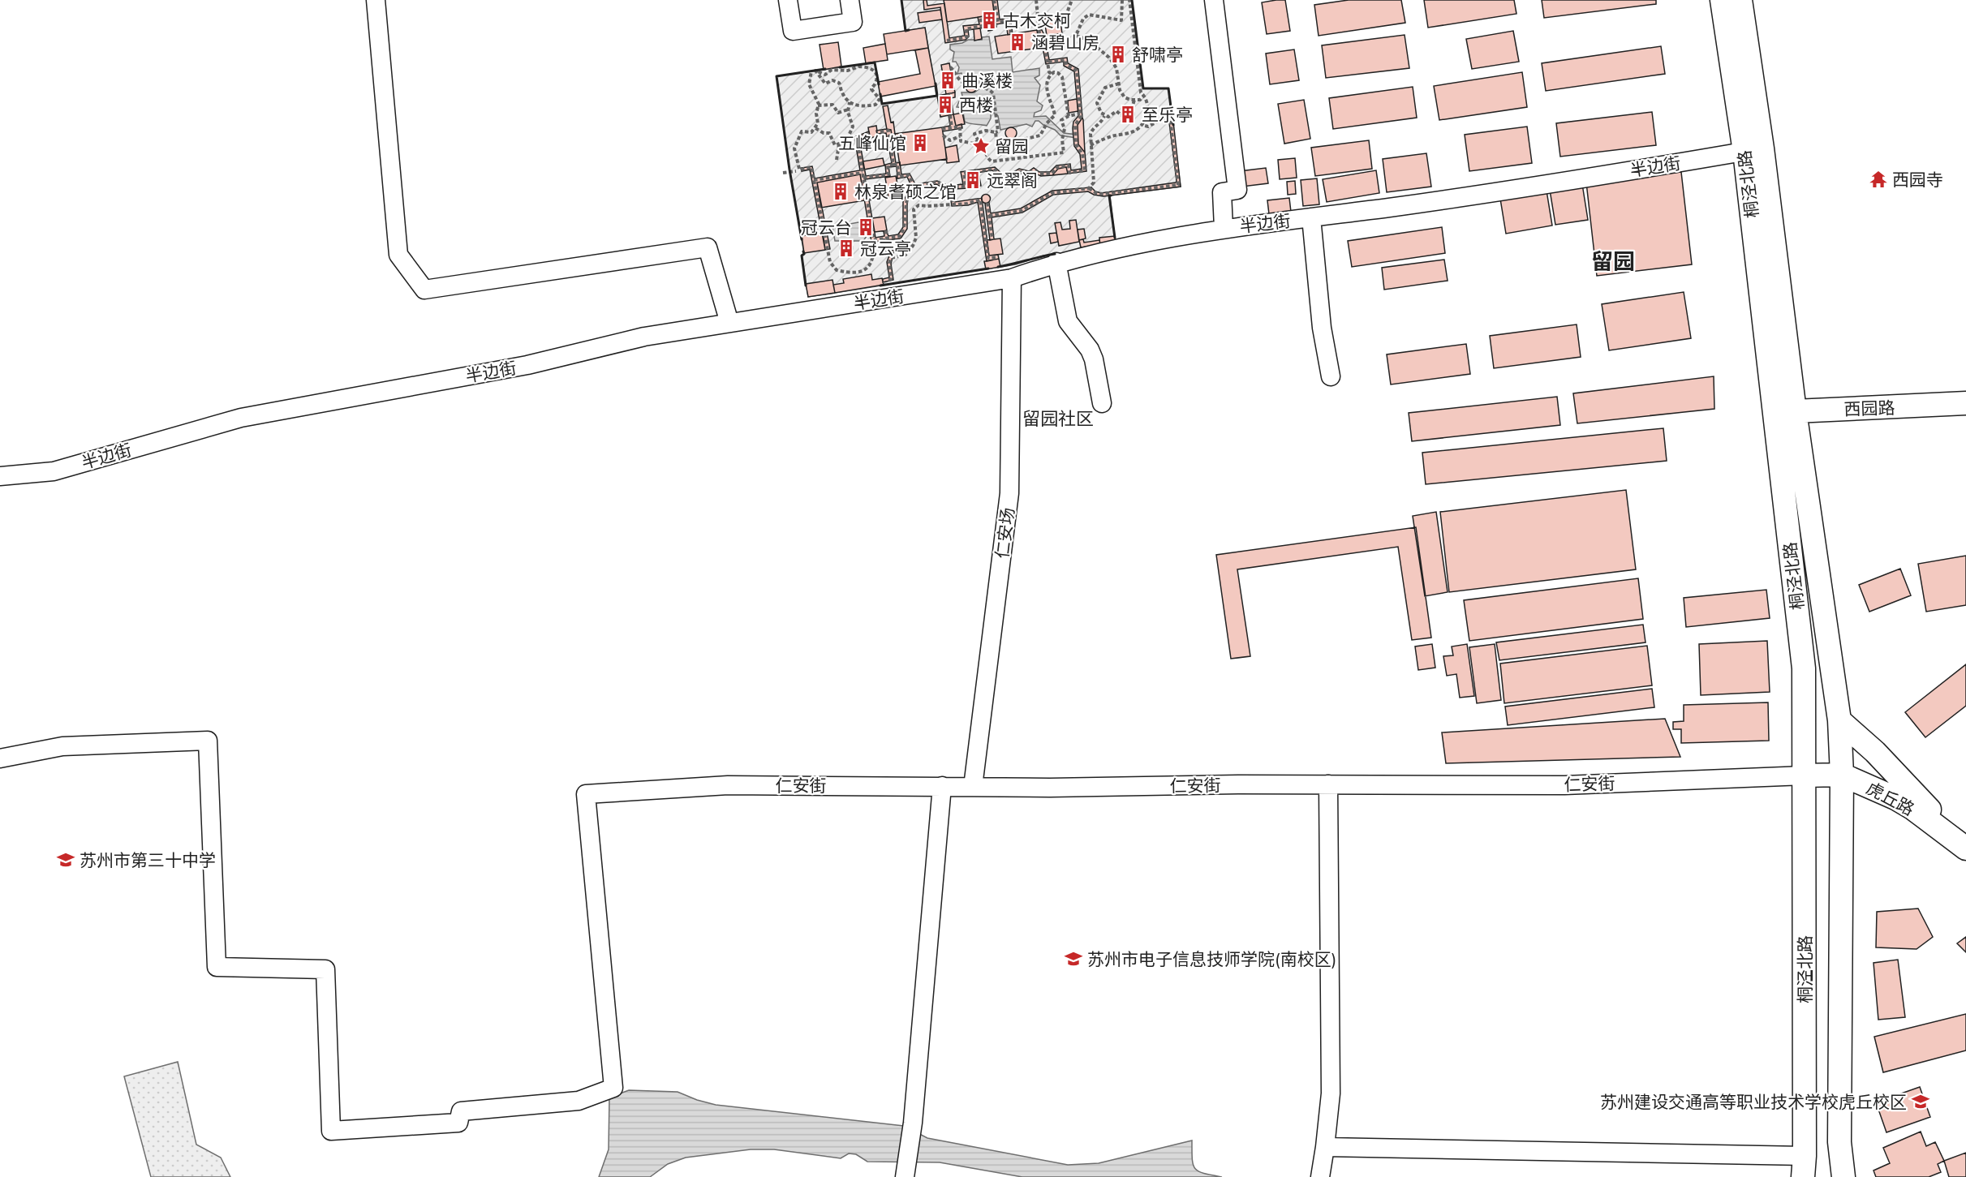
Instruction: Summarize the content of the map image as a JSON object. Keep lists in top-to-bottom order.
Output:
{
  "streets": {
    "main road": ["桐泾北路", "西园路", "虎丘路"],
    "street": ["半边街", "仁安场", "仁安街"]
  },
  "crossings": [
    ["半边街", "桐泾北路"],
    ["半边街", "仁安场"],
    ["桐泾北路", "西园路"],
    ["桐泾北路", "仁安街"],
    ["桐泾北路", "虎丘路"],
    ["仁安场", "仁安街"],
    ["仁安街", "虎丘路"]
  ],
  "districts": ["留园", "留园社区"],
  "places": {
    "building": [
      "古木交柯",
      "涵碧山房",
      "舒啸亭",
      "曲溪楼",
      "西楼",
      "至乐亭",
      "五峰仙馆",
      "远翠阁",
      "林泉耆硕之馆",
      "冠云台",
      "冠云亭"
    ],
    "place": ["留园"],
    "temple": ["西园寺"],
    "school or university": ["苏州市第三十中学", "苏州市电子信息技师学院(南校区)", "苏州建设交通高等职业技术学校虎丘校区"]
  }
}
